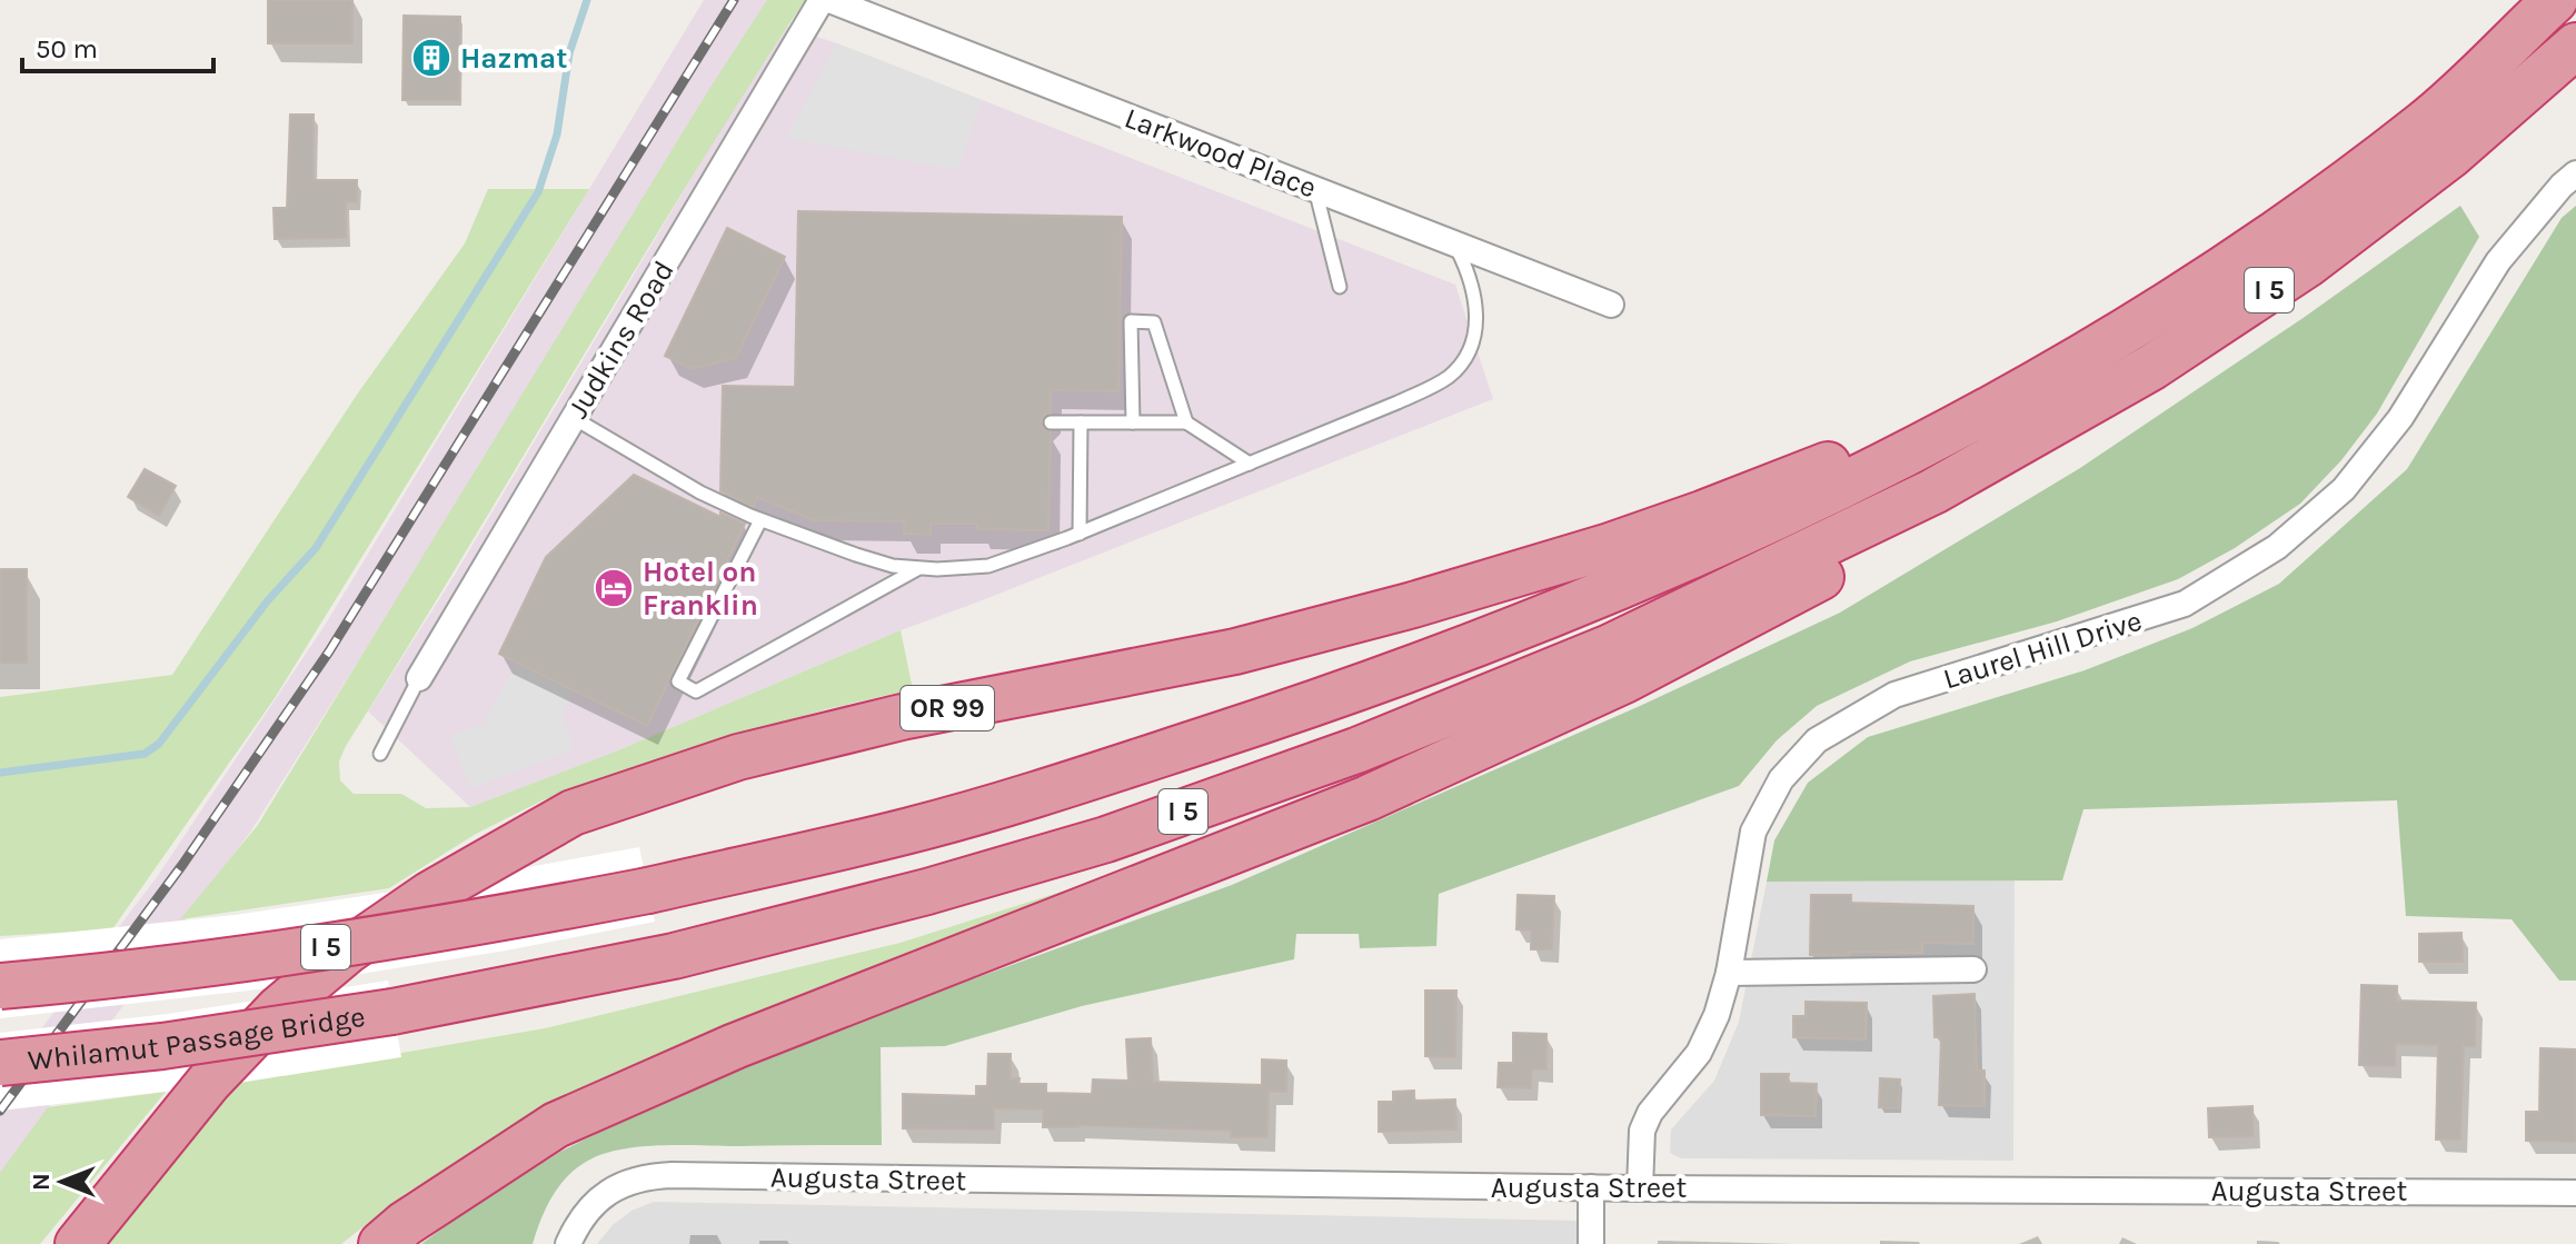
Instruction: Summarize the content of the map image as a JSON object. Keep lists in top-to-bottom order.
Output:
{
  "streets": {
    "highway": ["I 5", "OR 99", "Whilamut Passage Bridge"],
    "street": [
      "Larkwood Place",
      "Judkins Road",
      "Laurel Hill Drive",
      "Augusta Street"
    ]
  },
  "crossings": [
    ["I 5", "OR 99"],
    ["I 5", "Whilamut Passage Bridge"],
    ["Laurel Hill Drive", "Augusta Street"]
  ],
  "places": {
    "building": ["Hazmat"],
    "hotel": ["Hotel on Franklin"]
  },
  "scale_bar": "50 m",
  "north": "left"
}
